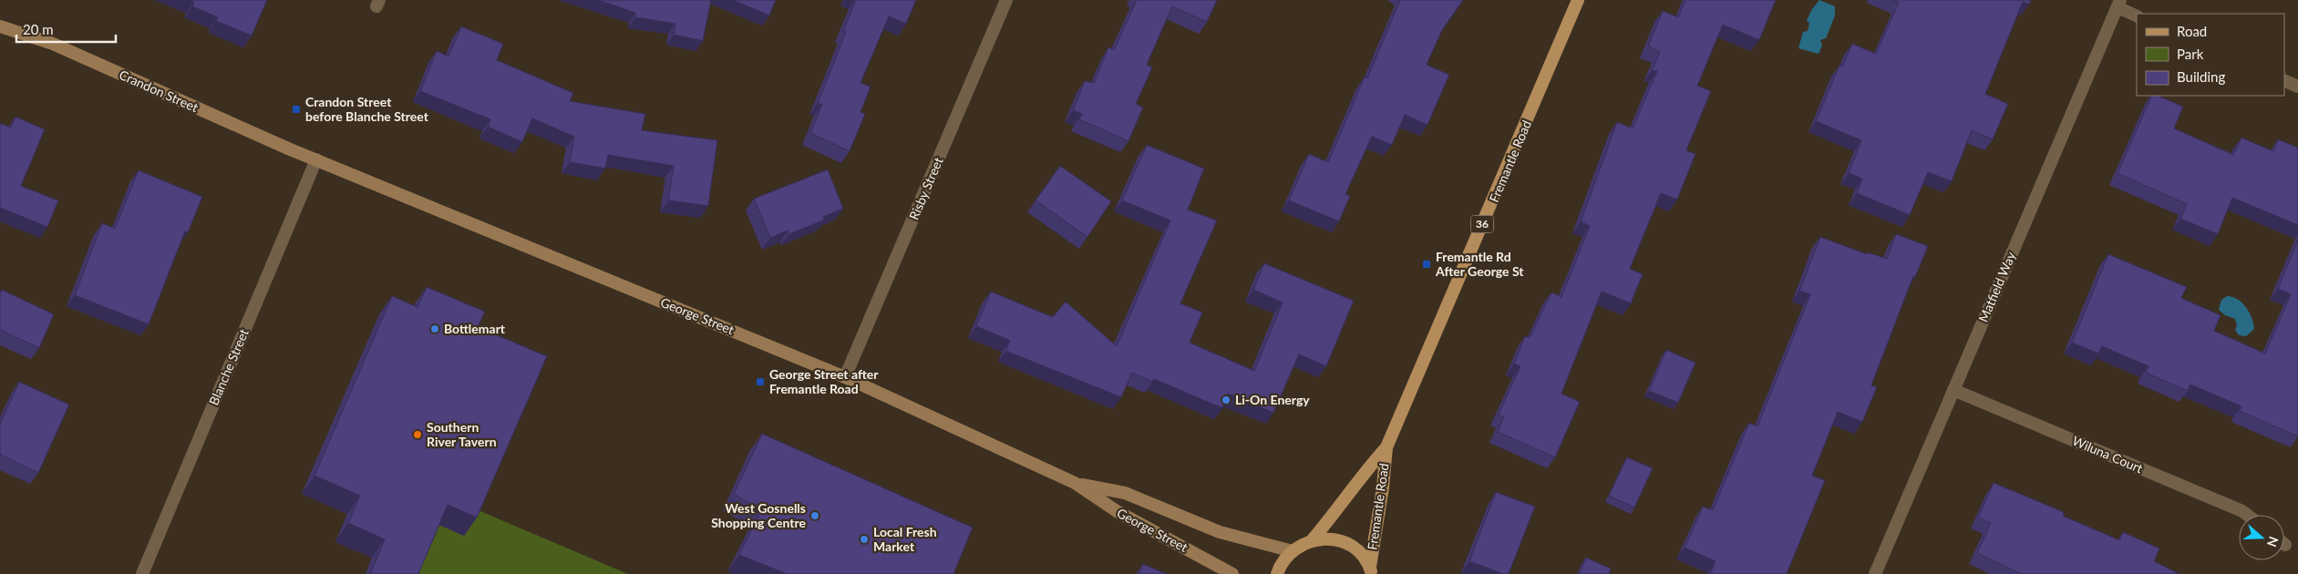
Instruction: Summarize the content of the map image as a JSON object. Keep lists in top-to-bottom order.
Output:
{
  "streets": {
    "main road": [
      "Crandon Street",
      "Fremantle Road",
      "36",
      "George Street"
    ],
    "street": [
      "Risby Street",
      "Matfield Way",
      "Blanche Street",
      "Wiluna Court"
    ]
  },
  "crossings": [
    ["Crandon Street", "George Street"],
    ["Crandon Street", "Blanche Street"],
    ["Risby Street", "George Street"],
    ["Matfield Way", "Wiluna Court"],
    ["George Street", "Blanche Street"]
  ],
  "places": {
    "transit": ["Crandon Street before Blanche Street", "Fremantle Rd After George St", "George Street after Fremantle Road"],
    "other": [
      "Bottlemart",
      "Li-On Energy",
      "Southern River Tavern",
      "West Gosnells Shopping Centre",
      "Local Fresh Market"
    ]
  },
  "legend": ["Road", "Park", "Building"],
  "scale_bar": "20 m",
  "north": "right"
}
